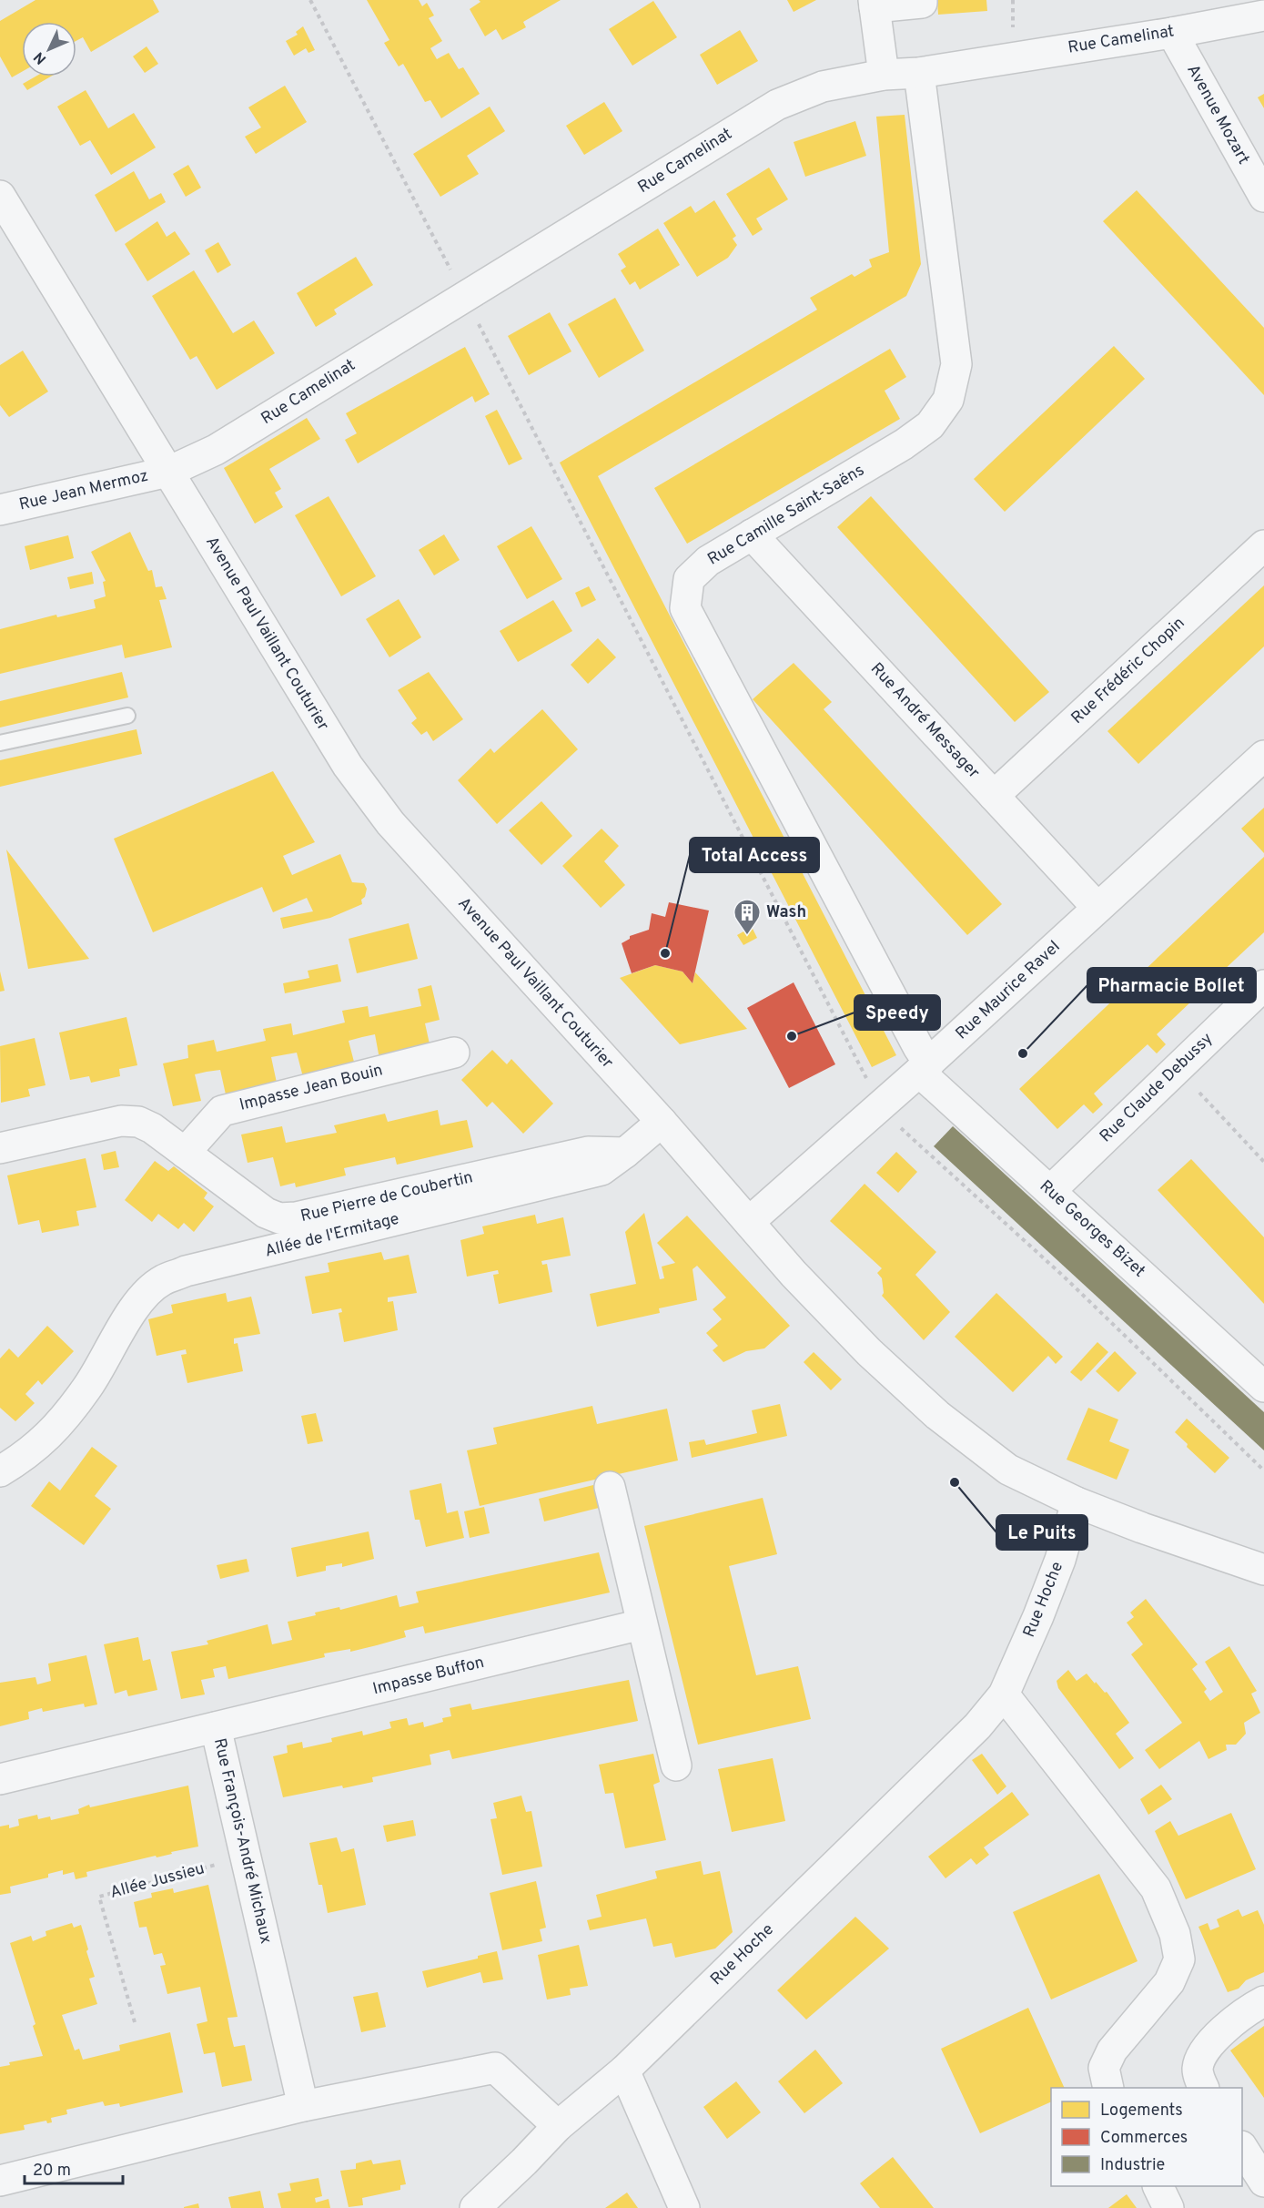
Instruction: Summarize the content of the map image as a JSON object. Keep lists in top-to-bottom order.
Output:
{
  "streets": {
    "street": [
      "Rue Camelinat",
      "Avenue Mozart",
      "Rue Jean Mermoz",
      "Rue Camille Saint-Saëns",
      "Avenue Paul Vaillant Couturier",
      "Rue Frédéric Chopin",
      "Rue André Messager",
      "Rue Maurice Ravel",
      "Impasse Jean Bouin",
      "Rue Claude Debussy",
      "Rue Pierre de Coubertin",
      "Rue Georges Bizet",
      "Allée de l'Ermitage",
      "Rue Hoche",
      "Impasse Buffon",
      "Rue François-André Michaux"
    ],
    "path": ["Allée Jussieu"]
  },
  "crossings": [
    ["Rue Camelinat", "Avenue Mozart"],
    ["Rue Camelinat", "Rue Jean Mermoz"],
    ["Rue Camelinat", "Rue Camille Saint-Saëns"],
    ["Rue Camelinat", "Avenue Paul Vaillant Couturier"],
    ["Rue Jean Mermoz", "Avenue Paul Vaillant Couturier"],
    ["Rue Camille Saint-Saëns", "Rue André Messager"],
    ["Rue Camille Saint-Saëns", "Rue Maurice Ravel"],
    ["Rue Camille Saint-Saëns", "Rue Georges Bizet"],
    ["Avenue Paul Vaillant Couturier", "Rue Maurice Ravel"],
    ["Avenue Paul Vaillant Couturier", "Rue Hoche"],
    ["Rue Frédéric Chopin", "Rue André Messager"],
    ["Rue André Messager", "Rue Maurice Ravel"],
    ["Rue Maurice Ravel", "Rue Georges Bizet"],
    ["Impasse Jean Bouin", "Rue Pierre de Coubertin"],
    ["Rue Claude Debussy", "Rue Georges Bizet"],
    ["Rue Pierre de Coubertin", "Allée de l'Ermitage"],
    ["Impasse Buffon", "Rue François-André Michaux"],
    ["Rue François-André Michaux", "Allée Jussieu"]
  ],
  "places": {
    "building": ["Wash"],
    "other": [
      "Total Access",
      "Speedy",
      "Pharmacie Bollet",
      "Le Puits"
    ]
  },
  "legend": ["Logements", "Commerces", "Industrie"],
  "scale_bar": "20 m",
  "north": "bottom left"
}
